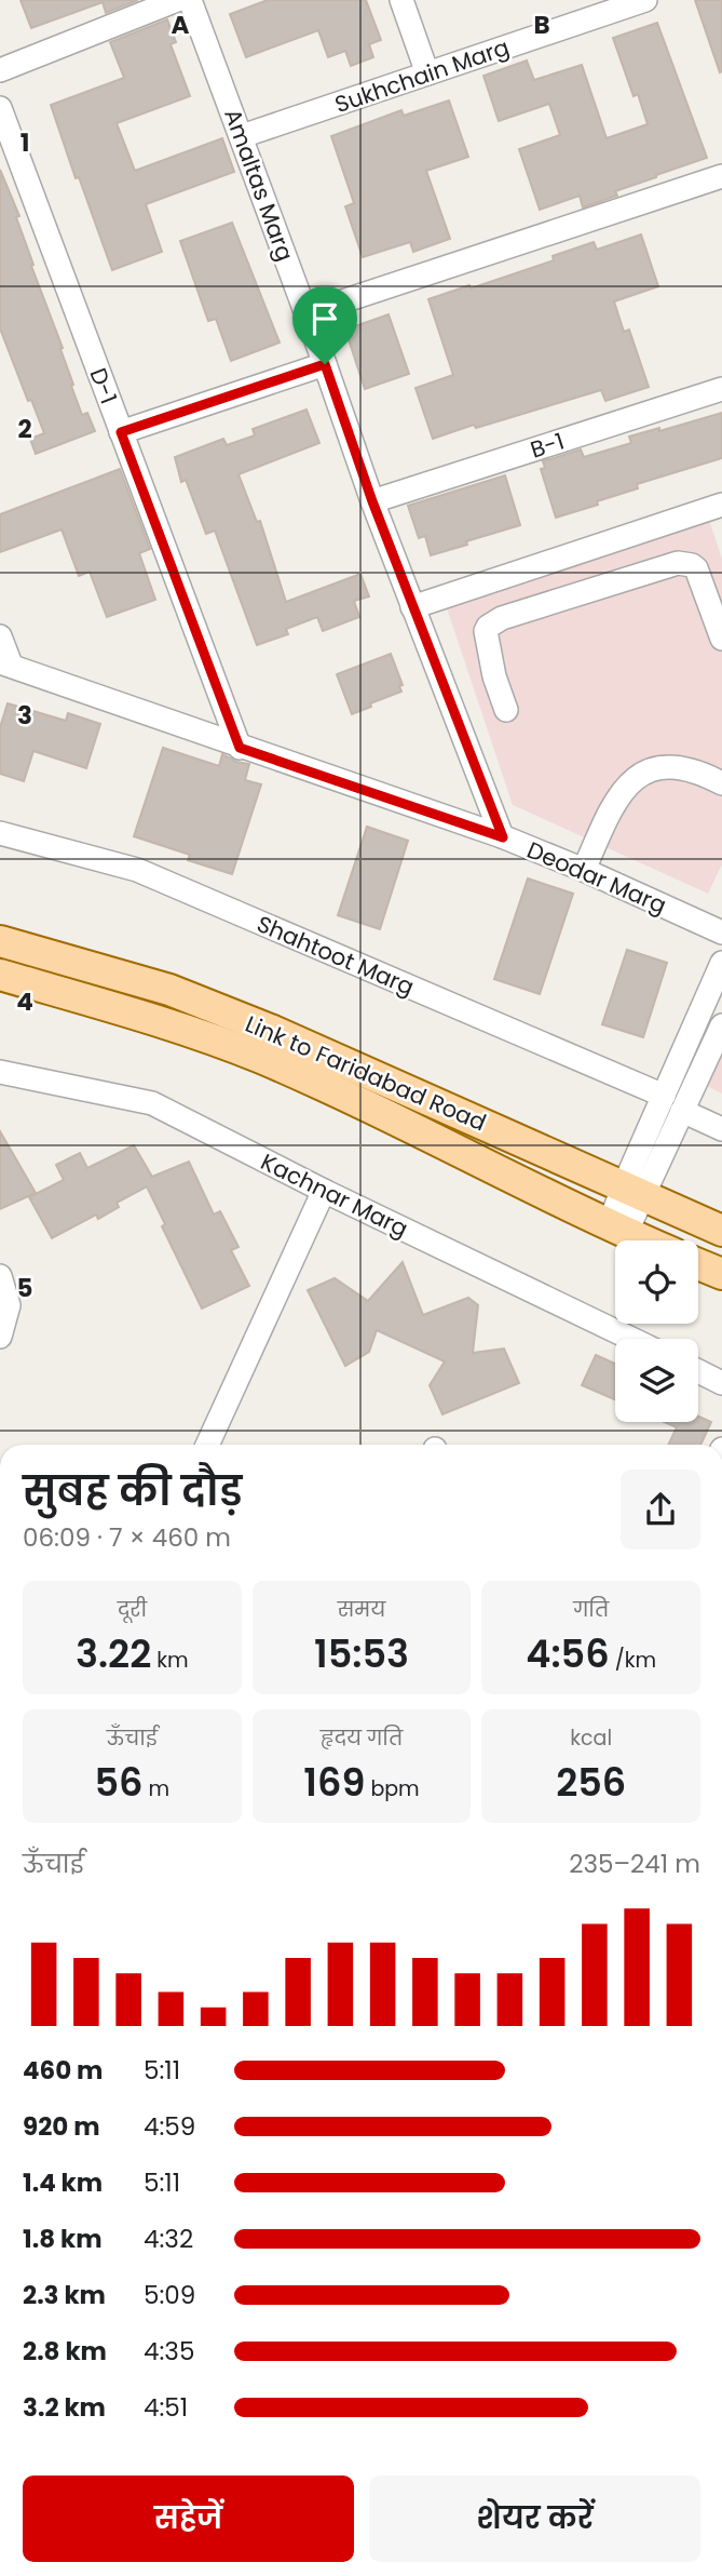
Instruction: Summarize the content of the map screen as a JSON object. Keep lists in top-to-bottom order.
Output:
{
  "streets": {
    "main road": ["Link to Faridabad Road"],
    "street": [
      "Sukhchain Marg",
      "Amaltas Marg",
      "D-1",
      "B-1",
      "Deodar Marg",
      "Shahtoot Marg",
      "Kachnar Marg"
    ]
  },
  "crossings": [
    ["Sukhchain Marg", "Amaltas Marg"],
    ["Amaltas Marg", "B-1"],
    ["Amaltas Marg", "Deodar Marg"],
    ["D-1", "Deodar Marg"]
  ],
  "page": {
    "heading": ["सुबह की दौड़", "06:09 · 7 × 460 m"],
    "stats": [
      ["दूरी", "3.22 km"],
      ["समय", "15:53"],
      ["गति", "4:56 /km"],
      ["ऊँचाई", "56 m"],
      ["हृदय गति", "169 bpm"],
      ["kcal", "256"]
    ],
    "chart": ["ऊँचाई", "235–241 m"],
    "list": [
      {
        "name": "460 m",
        "note": "5:11"
      },
      {
        "name": "920 m",
        "note": "4:59"
      },
      {
        "name": "1.4 km",
        "note": "5:11"
      },
      {
        "name": "1.8 km",
        "note": "4:32"
      },
      {
        "name": "2.3 km",
        "note": "5:09"
      },
      {
        "name": "2.8 km",
        "note": "4:35"
      },
      {
        "name": "3.2 km",
        "note": "4:51"
      }
    ],
    "buttons": ["सहेजें", "शेयर करें"]
  },
  "grid": {
    "columns": ["A", "B"],
    "rows": [
      "1",
      "2",
      "3",
      "4",
      "5"
    ]
  }
}
